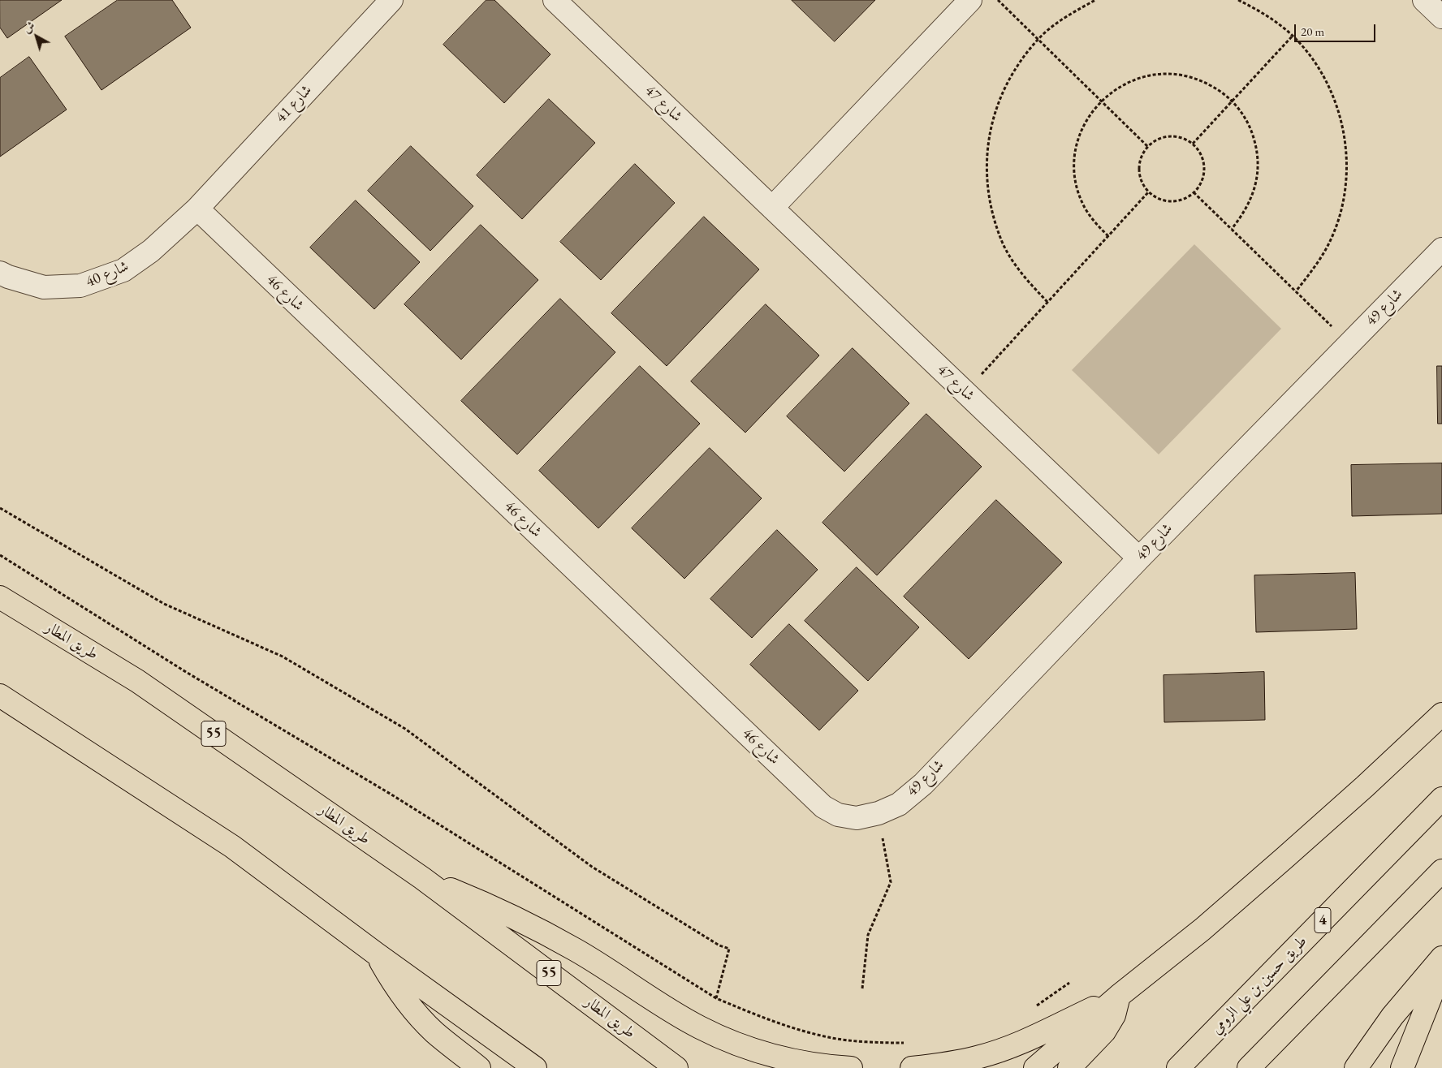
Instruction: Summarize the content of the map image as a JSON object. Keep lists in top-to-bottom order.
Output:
{
  "streets": {
    "highway": [
      "طريق المطار",
      "55",
      "4",
      "طريق حسين بن علي الرومي"
    ],
    "street": [
      "شارع 41",
      "شارع 47",
      "شارع 40",
      "شارع 46",
      "شارع 49"
    ]
  },
  "crossings": [
    ["شارع 41", "شارع 40"],
    ["شارع 41", "شارع 46"],
    ["شارع 47", "شارع 49"],
    ["شارع 40", "شارع 46"],
    ["شارع 46", "شارع 49"]
  ],
  "scale_bar": "20 m",
  "north": "top left"
}
